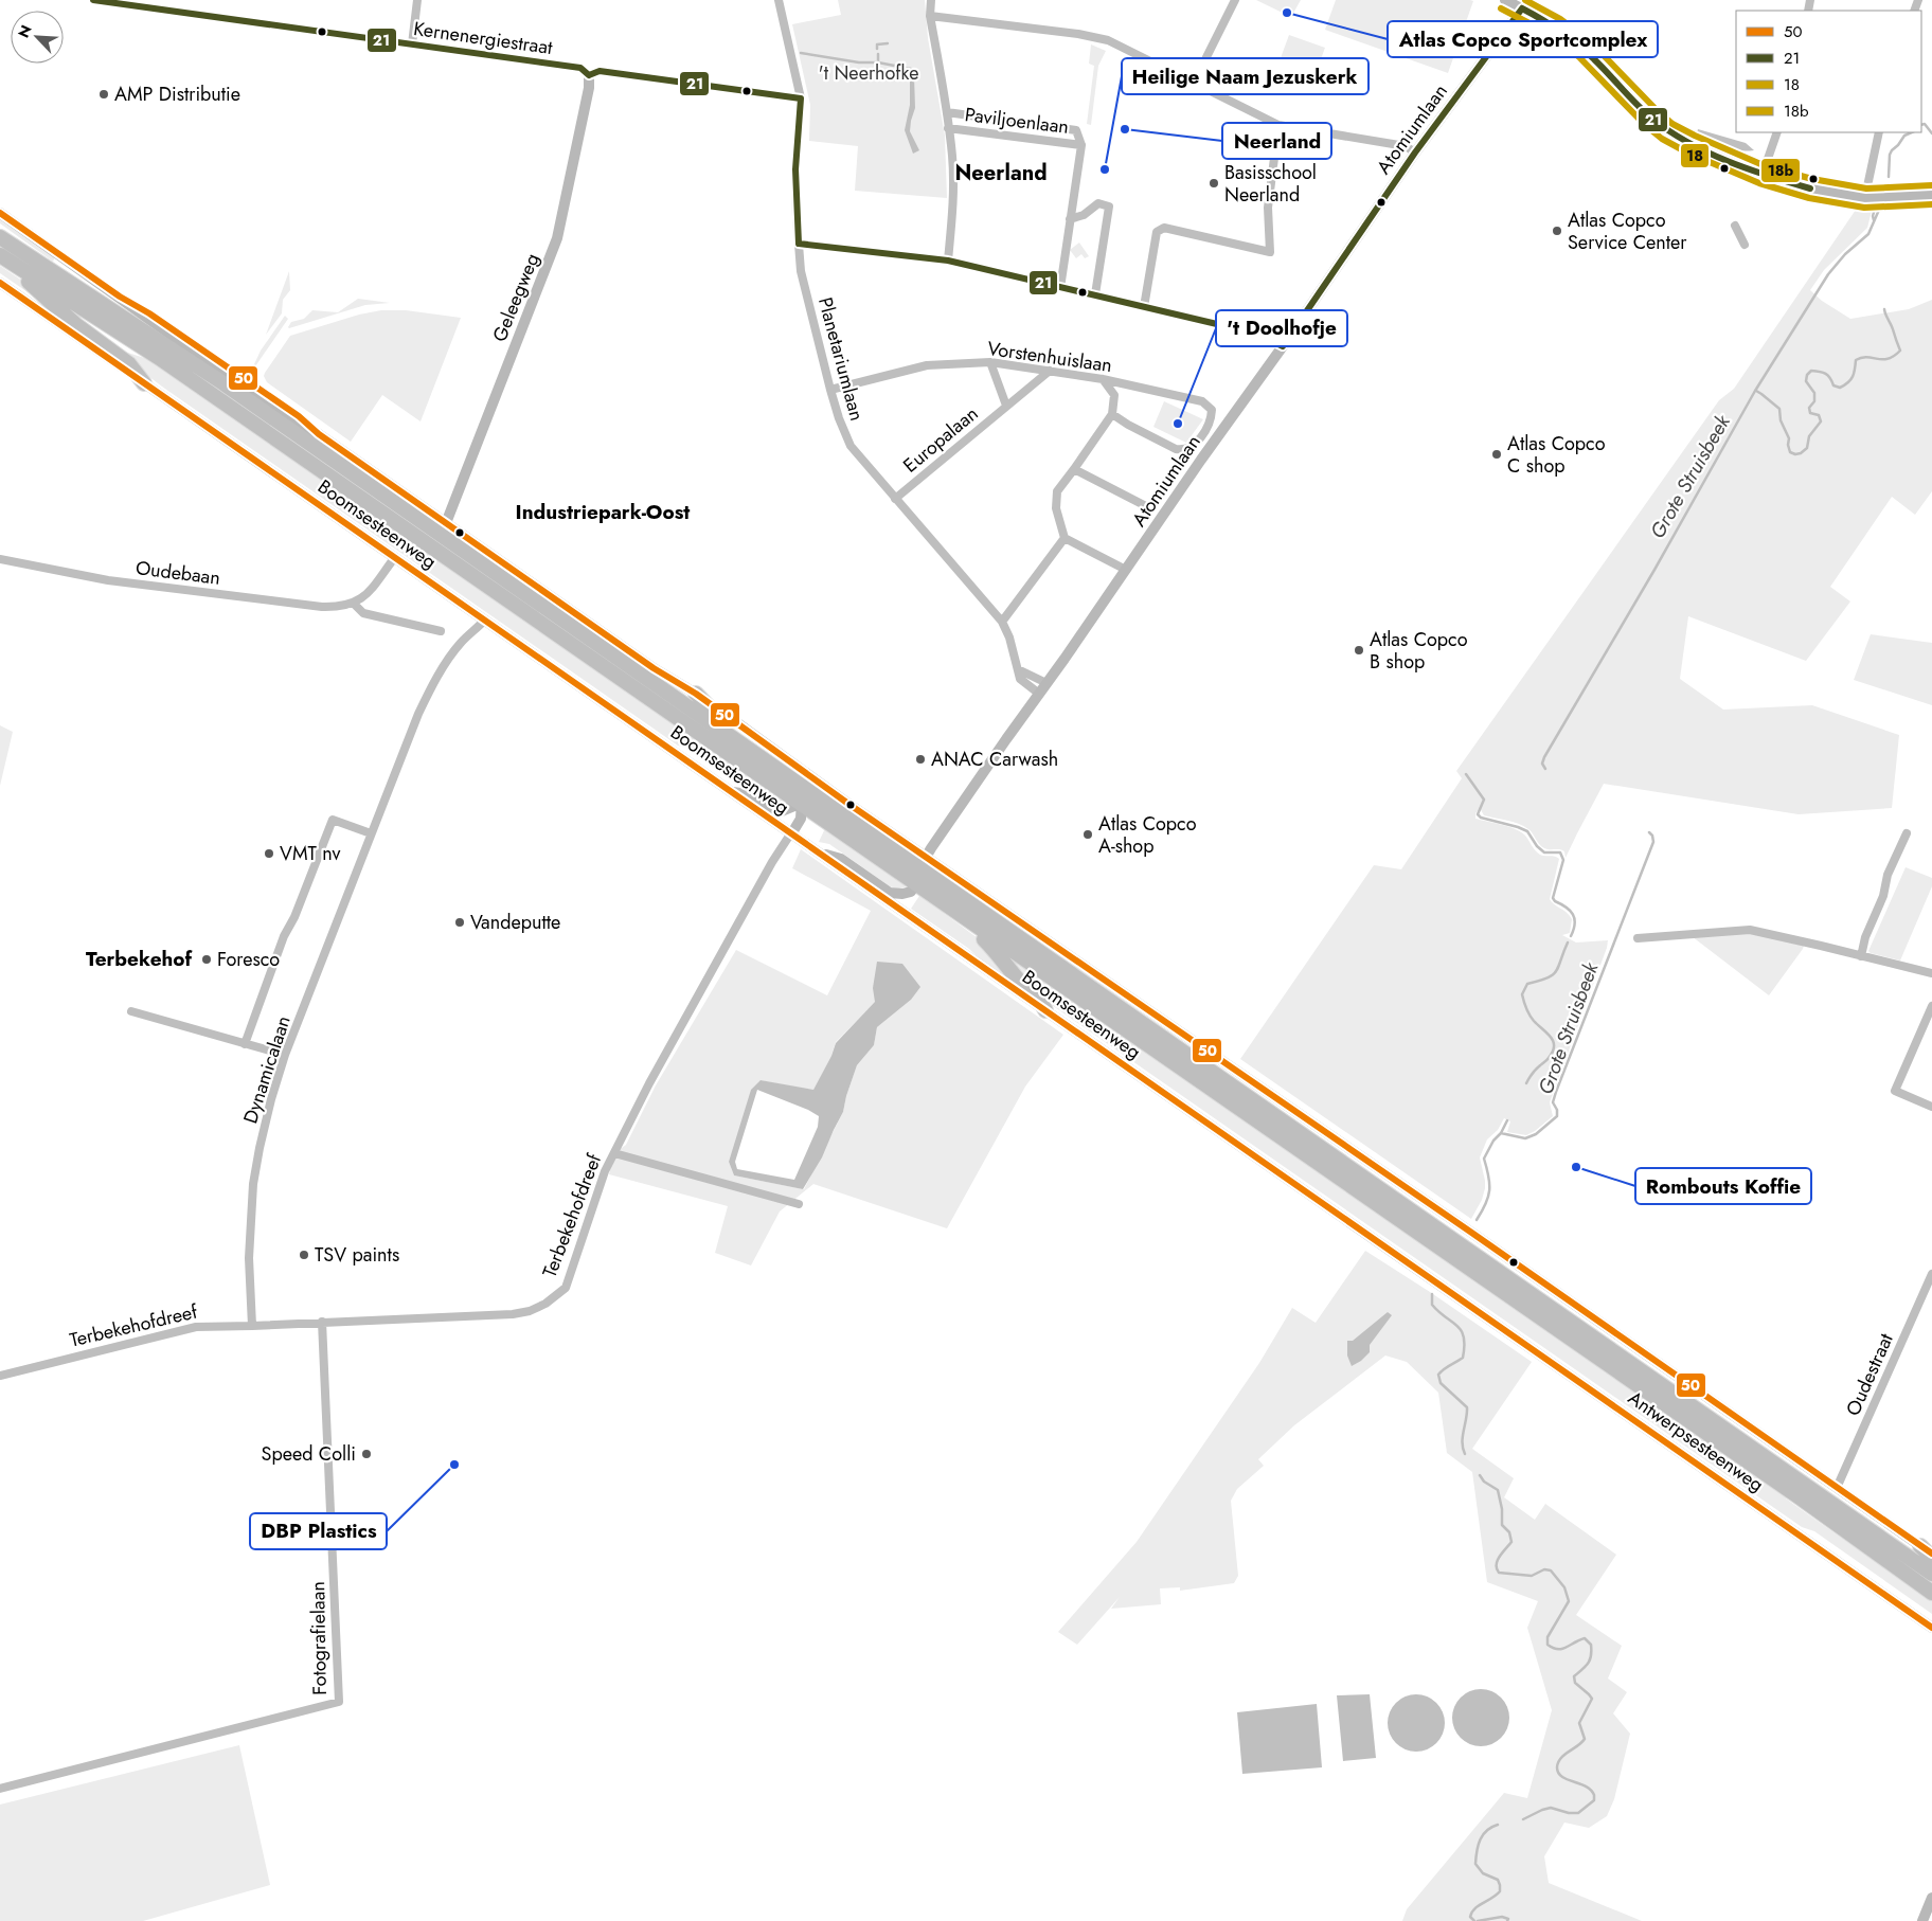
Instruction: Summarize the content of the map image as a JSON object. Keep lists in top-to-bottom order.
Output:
{
  "streets": {
    "main road": [
      "Atomiumlaan",
      "Geleegweg",
      "Boomsesteenweg",
      "Terbekehofdreef",
      "Antwerpsesteenweg"
    ],
    "street": [
      "Kernenergiestraat",
      "Paviljoenlaan",
      "Vorstenhuislaan",
      "Planetariumlaan",
      "Europalaan",
      "Oudebaan",
      "Dynamicalaan",
      "Oudestraat",
      "Fotografielaan"
    ]
  },
  "crossings": [
    ["Kernenergiestraat", "Geleegweg"],
    ["Kernenergiestraat", "Planetariumlaan"],
    ["Atomiumlaan", "Planetariumlaan"],
    ["Vorstenhuislaan", "Planetariumlaan"],
    ["Vorstenhuislaan", "Europalaan"],
    ["Planetariumlaan", "Europalaan"],
    ["Boomsesteenweg", "Dynamicalaan"],
    ["Boomsesteenweg", "Terbekehofdreef"],
    ["Boomsesteenweg", "Antwerpsesteenweg"],
    ["Dynamicalaan", "Terbekehofdreef"],
    ["Terbekehofdreef", "Fotografielaan"]
  ],
  "districts": ["Neerland", "Industriepark-Oost", "Terbekehof"],
  "water": ["Grote Struisbeek"],
  "parks": ["'t Neerhofke"],
  "places": [
    "Atlas Copco Sportcomplex",
    "AMP Distributie",
    "Neerland",
    "Heilige Naam Jezuskerk",
    "Basisschool Neerland",
    "Atlas Copco Service Center",
    "'t Doolhofje",
    "Atlas Copco C shop",
    "Atlas Copco B shop",
    "ANAC Carwash",
    "Atlas Copco A-shop",
    "VMT nv",
    "Vandeputte",
    "Foresco",
    "Rombouts Koffie",
    "TSV paints",
    "Speed Colli",
    "DBP Plastics"
  ],
  "lines": [
    "transit line 21",
    "transit line 18b",
    "transit line 18",
    "transit line 50"
  ],
  "legend": [
    "50",
    "21",
    "18",
    "18b"
  ],
  "north": "top left"
}
